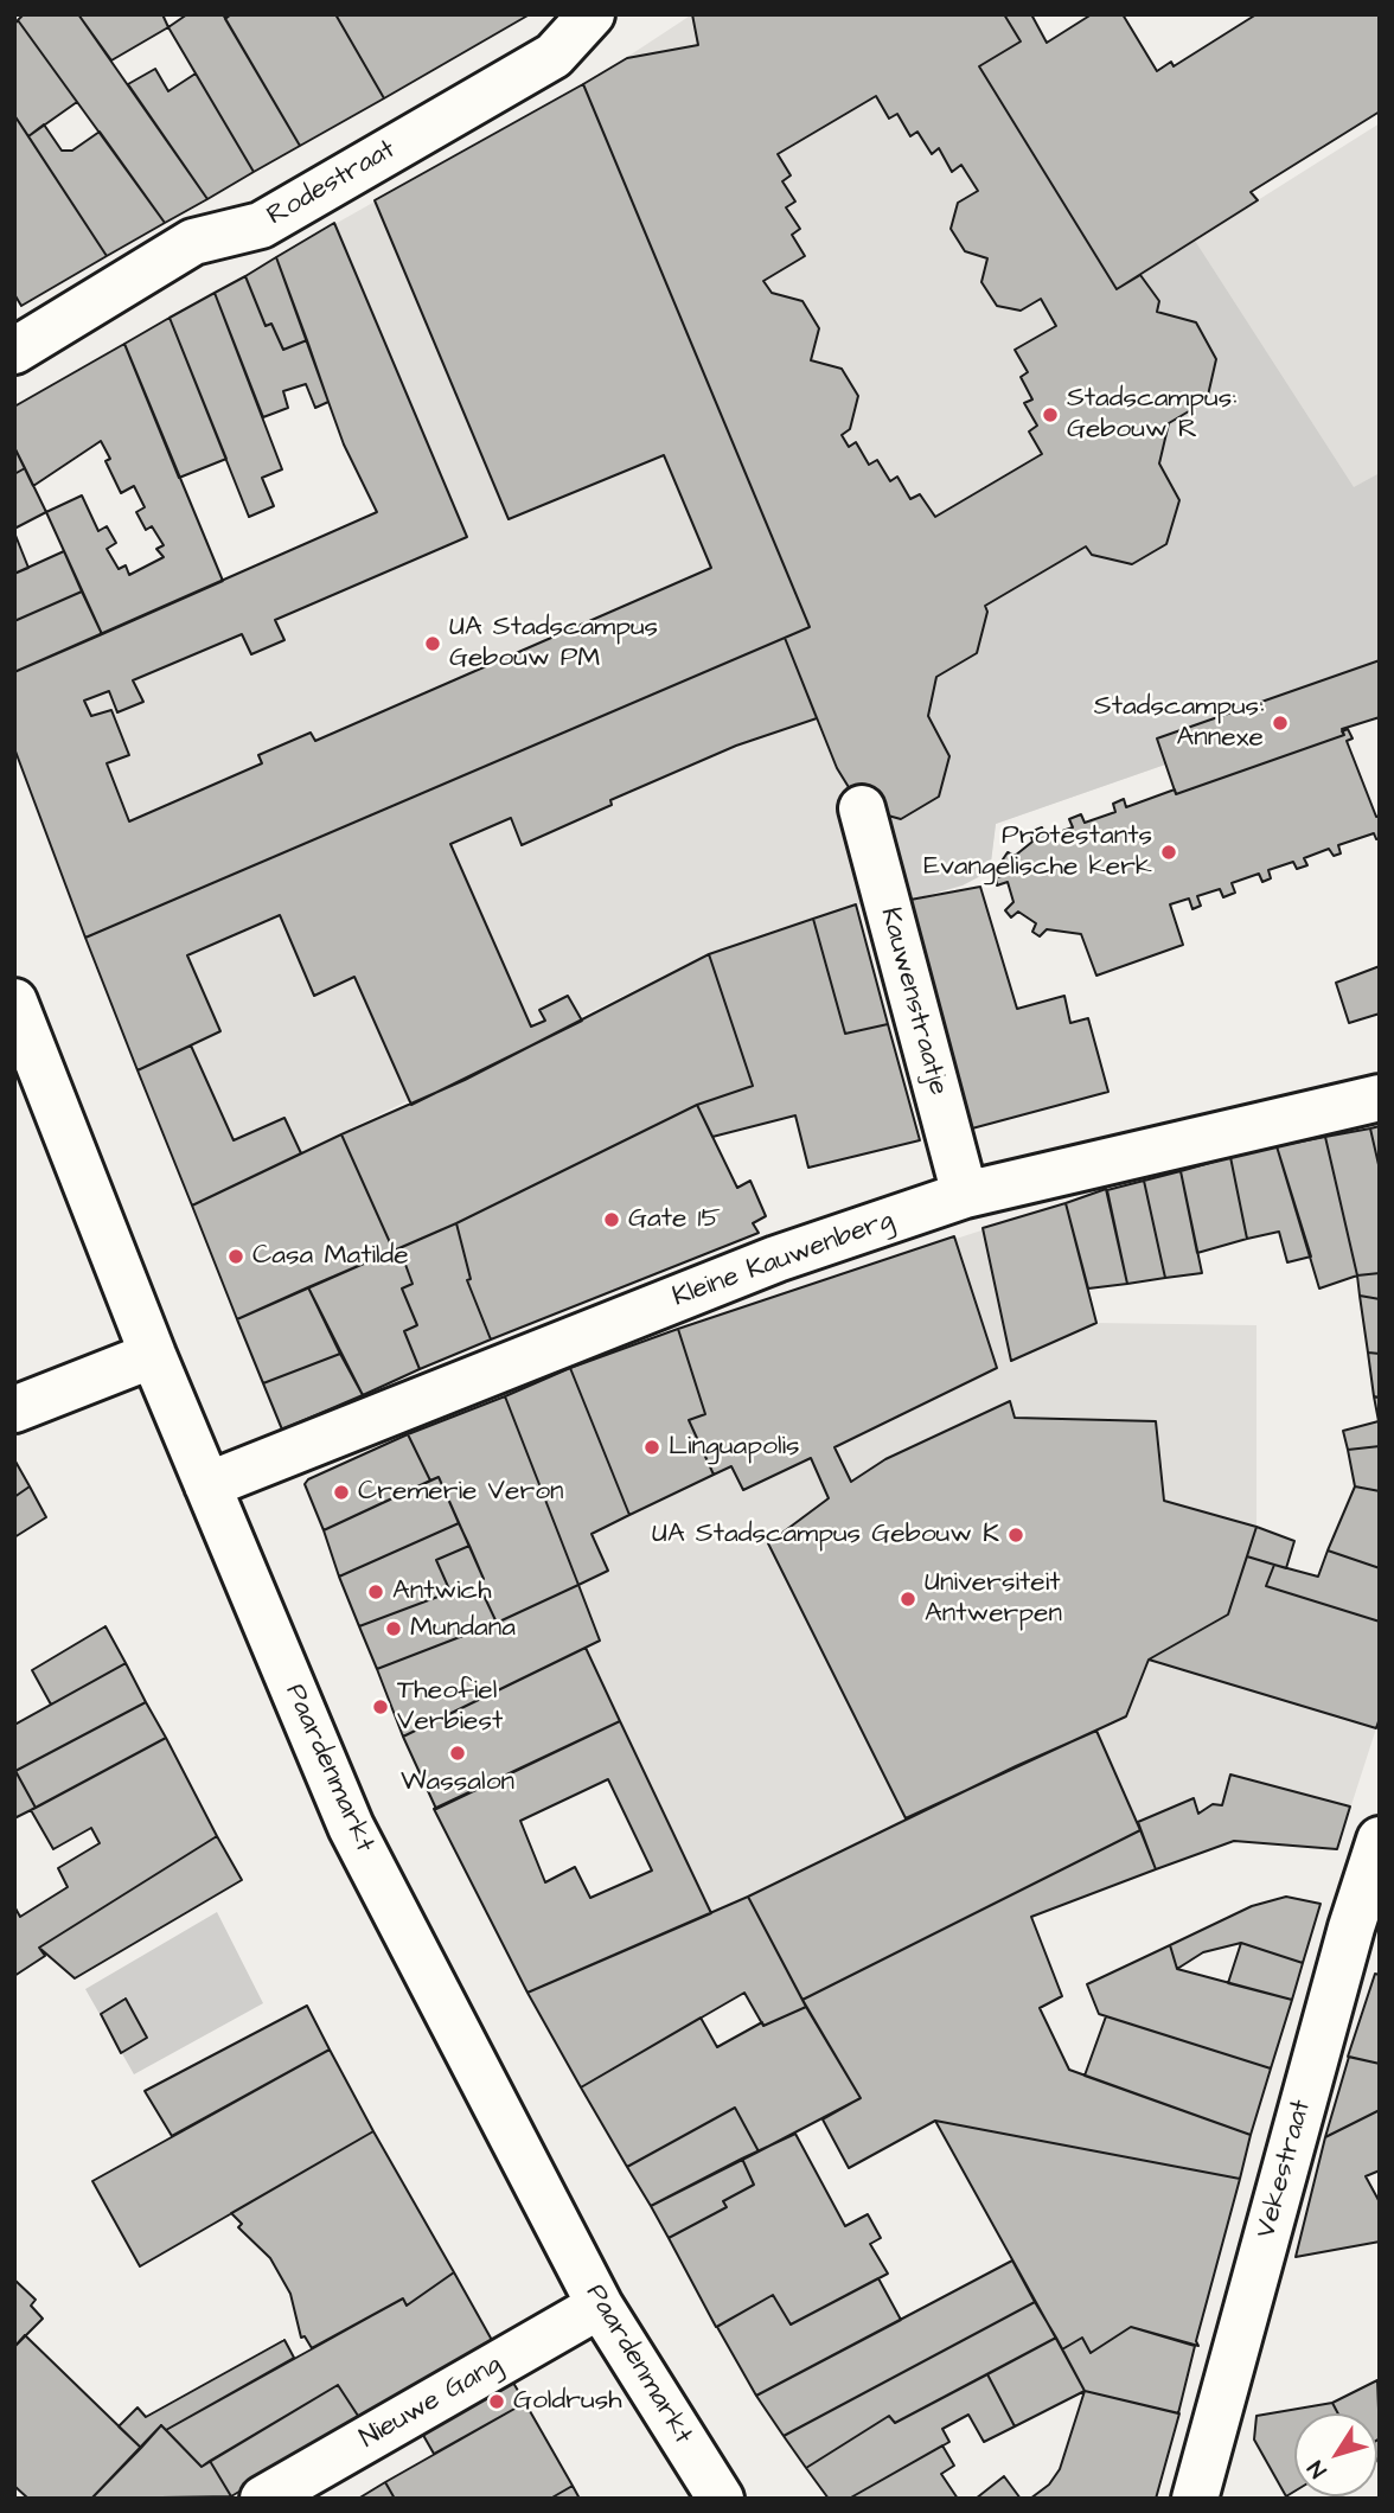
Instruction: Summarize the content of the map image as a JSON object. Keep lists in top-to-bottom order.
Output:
{
  "streets": {
    "street": [
      "Rodestraat",
      "Kauwenstraatje",
      "Kleine Kauwenberg",
      "Paardenmarkt",
      "Vekestraat",
      "Nieuwe Gang"
    ]
  },
  "crossings": [
    ["Kauwenstraatje", "Kleine Kauwenberg"],
    ["Kleine Kauwenberg", "Paardenmarkt"],
    ["Paardenmarkt", "Nieuwe Gang"]
  ],
  "places": [
    "Stadscampus: Gebouw R",
    "UA Stadscampus Gebouw PM",
    "Stadscampus: Annexe",
    "Protestants Evangelische kerk",
    "Gate 15",
    "Casa Matilde",
    "Linguapolis",
    "Cremerie Veron",
    "UA Stadscampus Gebouw K",
    "Antwich",
    "Universiteit Antwerpen",
    "Mundana",
    "Theofiel Verbiest",
    "Wassalon",
    "Goldrush"
  ],
  "north": "bottom left"
}
